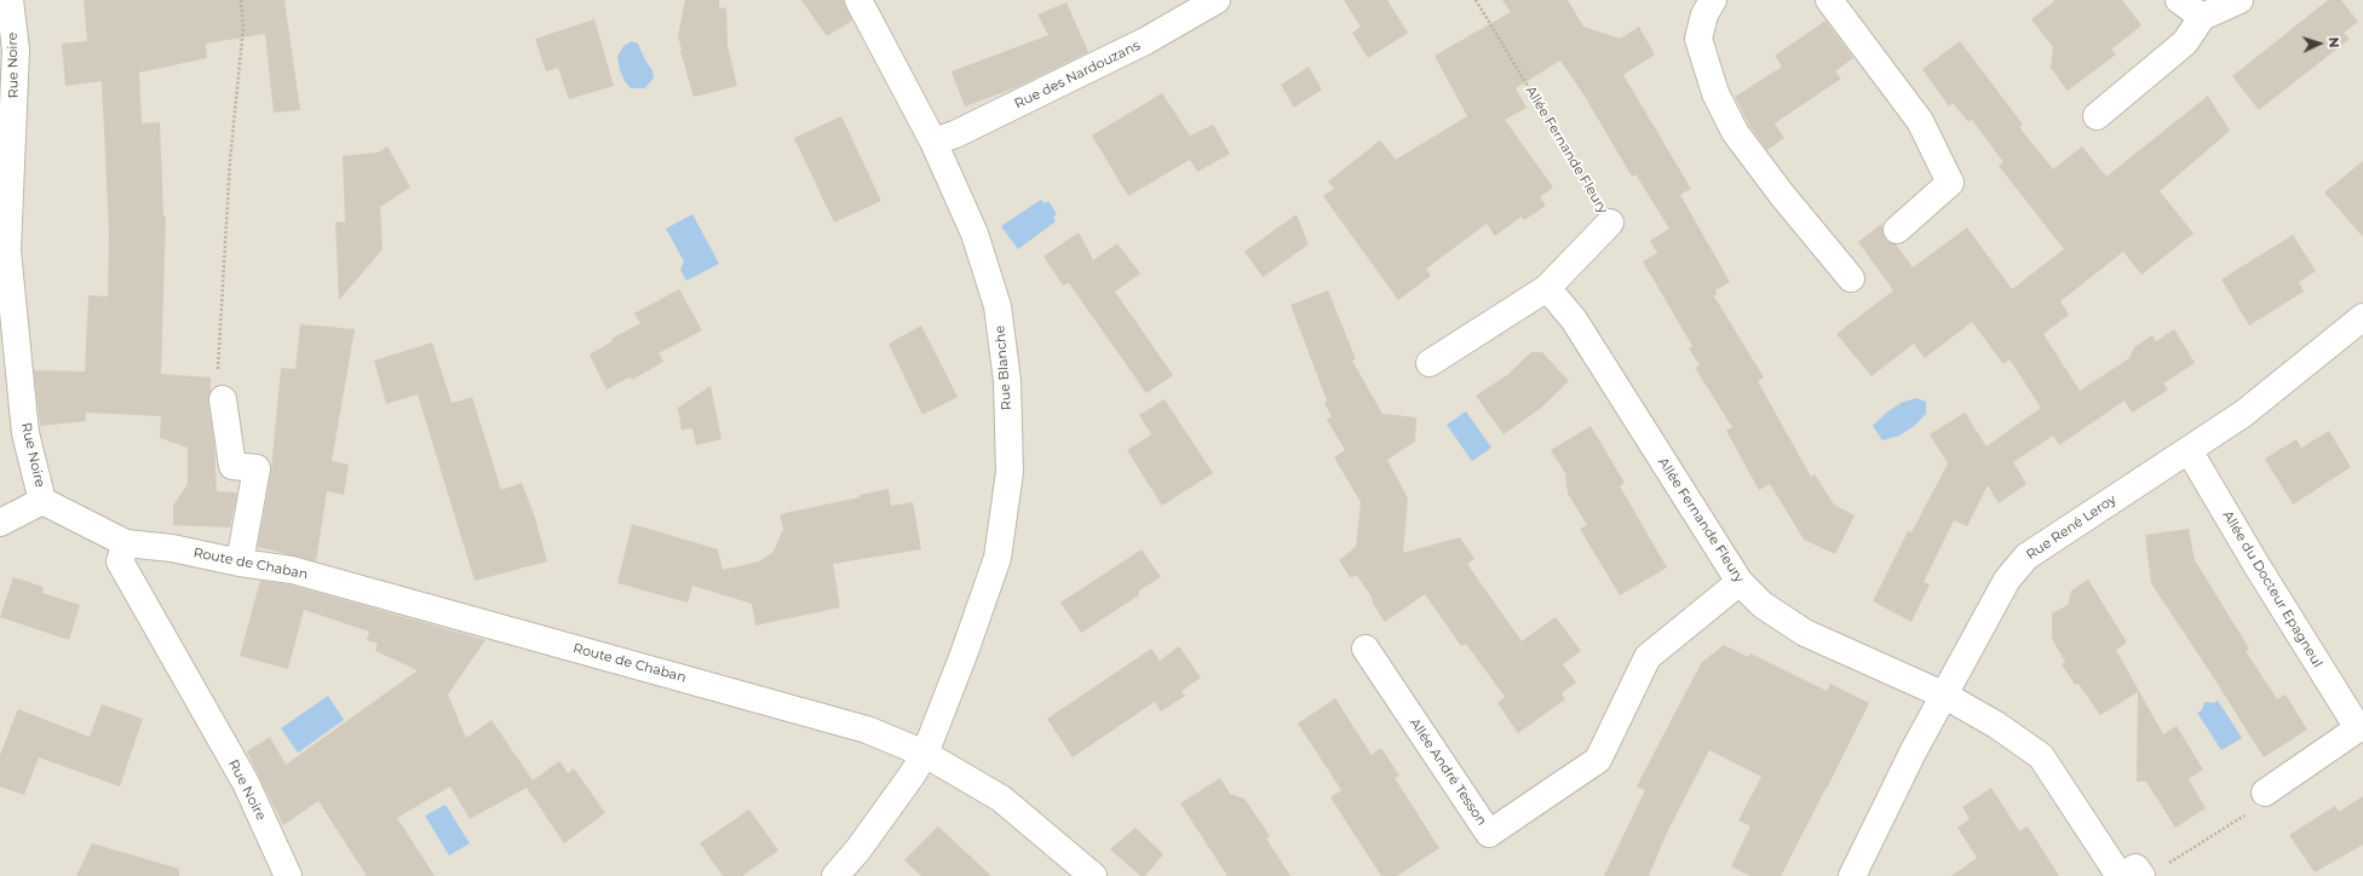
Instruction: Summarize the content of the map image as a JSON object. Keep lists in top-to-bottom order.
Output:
{
  "streets": {
    "street": [
      "Rue Noire",
      "Rue des Nardouzans",
      "Allée Fernande Fleury",
      "Rue Blanche",
      "Rue René Leroy",
      "Route de Chaban",
      "Allée du Docteur Epagneul",
      "Allée André Tesson"
    ]
  },
  "crossings": [
    ["Rue Noire", "Route de Chaban"],
    ["Rue des Nardouzans", "Rue Blanche"],
    ["Allée Fernande Fleury", "Rue René Leroy"],
    ["Allée Fernande Fleury", "Allée André Tesson"],
    ["Rue Blanche", "Route de Chaban"],
    ["Rue René Leroy", "Allée du Docteur Epagneul"]
  ],
  "north": "right"
}
